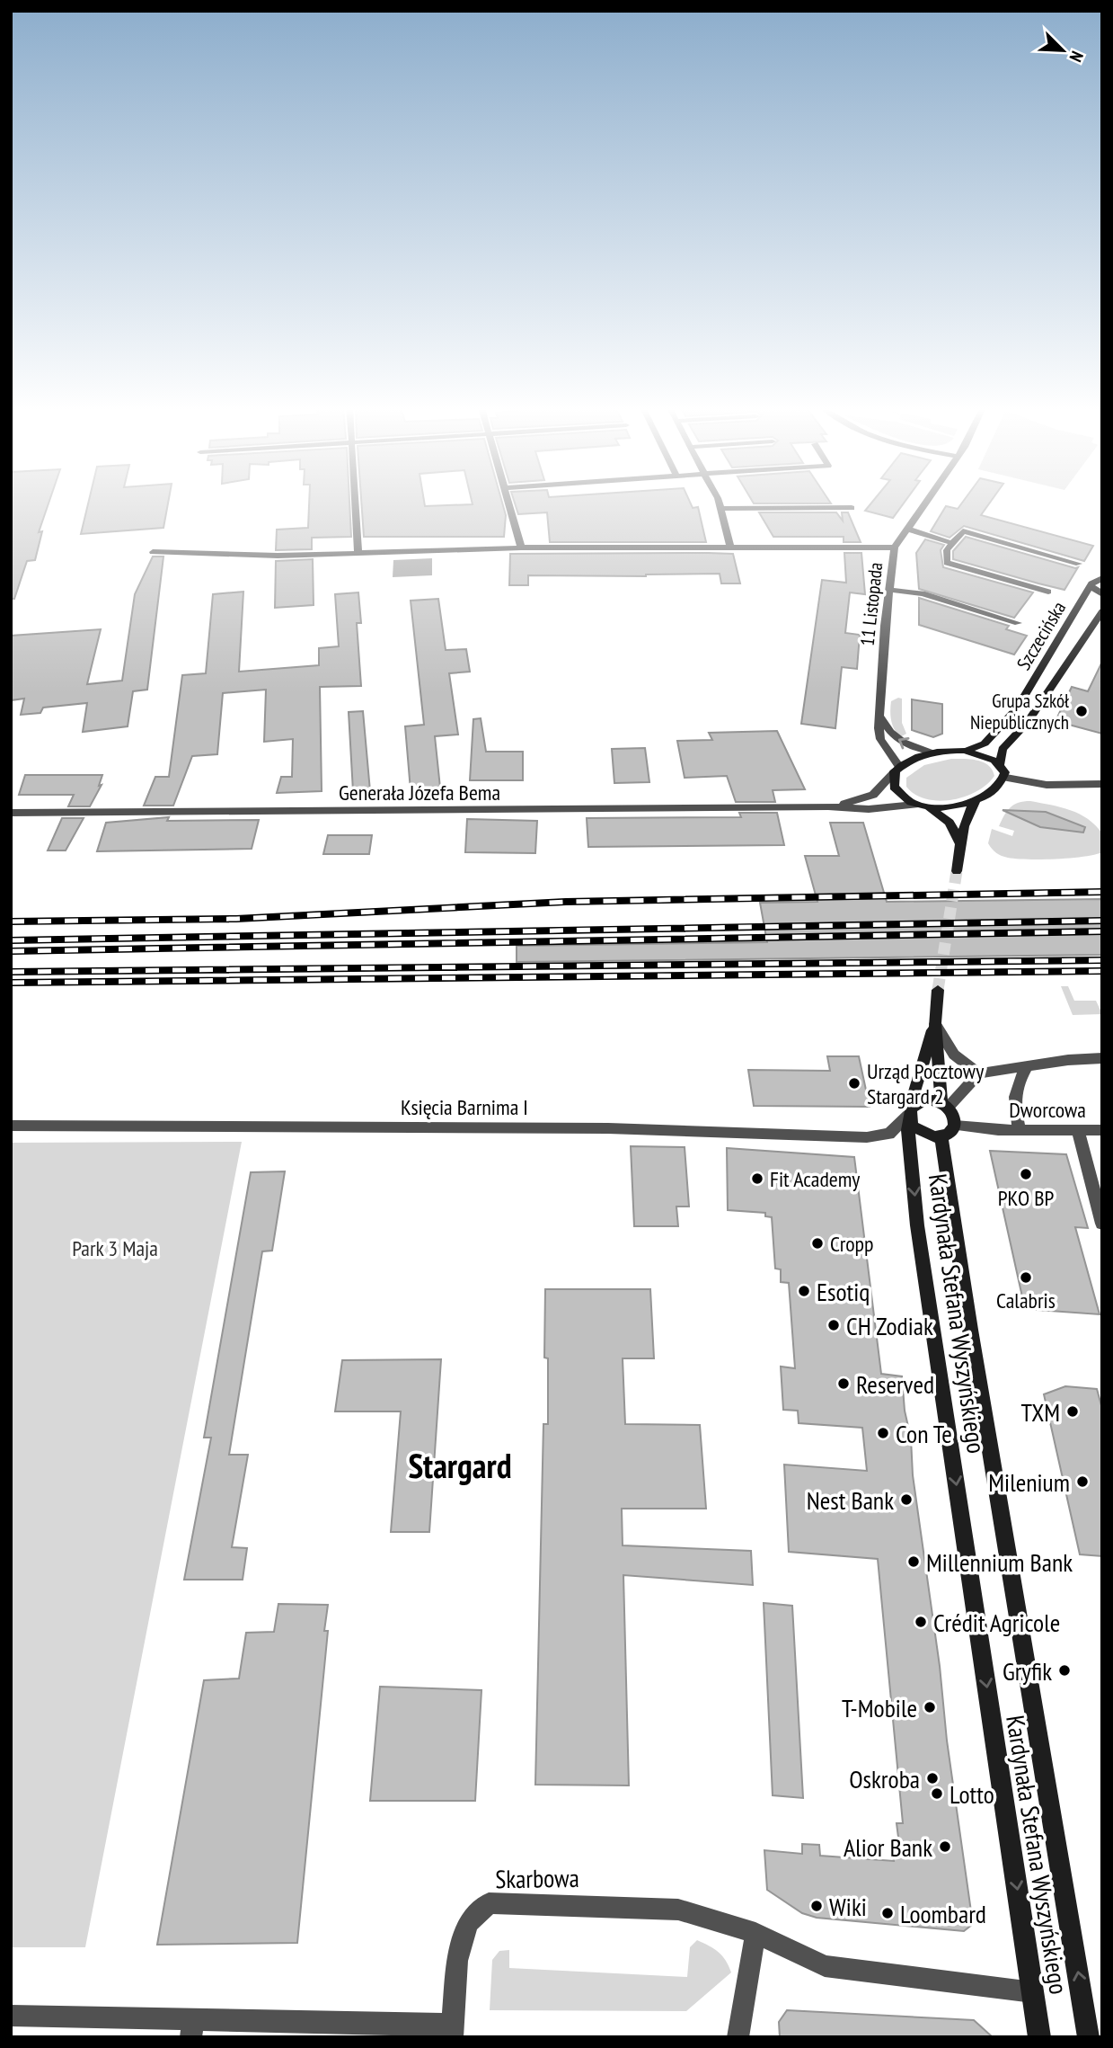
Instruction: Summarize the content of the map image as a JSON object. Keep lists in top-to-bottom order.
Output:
{
  "streets": {
    "main road": ["Szczecińska", "Kardynała Stefana Wyszyńskiego"],
    "street": [
      "11 Listopada",
      "Generała Józefa Bema",
      "Księcia Barnima I",
      "Dworcowa",
      "Skarbowa"
    ]
  },
  "crossings": [
    ["11 Listopada", "Generała Józefa Bema"],
    ["Księcia Barnima I", "Dworcowa"],
    ["Księcia Barnima I", "Kardynała Stefana Wyszyńskiego"],
    ["Dworcowa", "Kardynała Stefana Wyszyńskiego"],
    ["Kardynała Stefana Wyszyńskiego", "Skarbowa"]
  ],
  "districts": ["Stargard"],
  "parks": ["Park 3 Maja"],
  "places": [
    "Grupa Szkół Niepublicznych",
    "Urząd Pocztowy Stargard 2",
    "PKO BP",
    "Fit Academy",
    "Cropp",
    "Calabris",
    "Esotiq",
    "CH Zodiak",
    "Reserved",
    "TXM",
    "Con Te",
    "Milenium",
    "Nest Bank",
    "Millennium Bank",
    "Crédit Agricole",
    "Gryfik",
    "T-Mobile",
    "Oskroba",
    "Lotto",
    "Alior Bank",
    "Wiki",
    "Loombard"
  ],
  "north": "bottom right"
}
